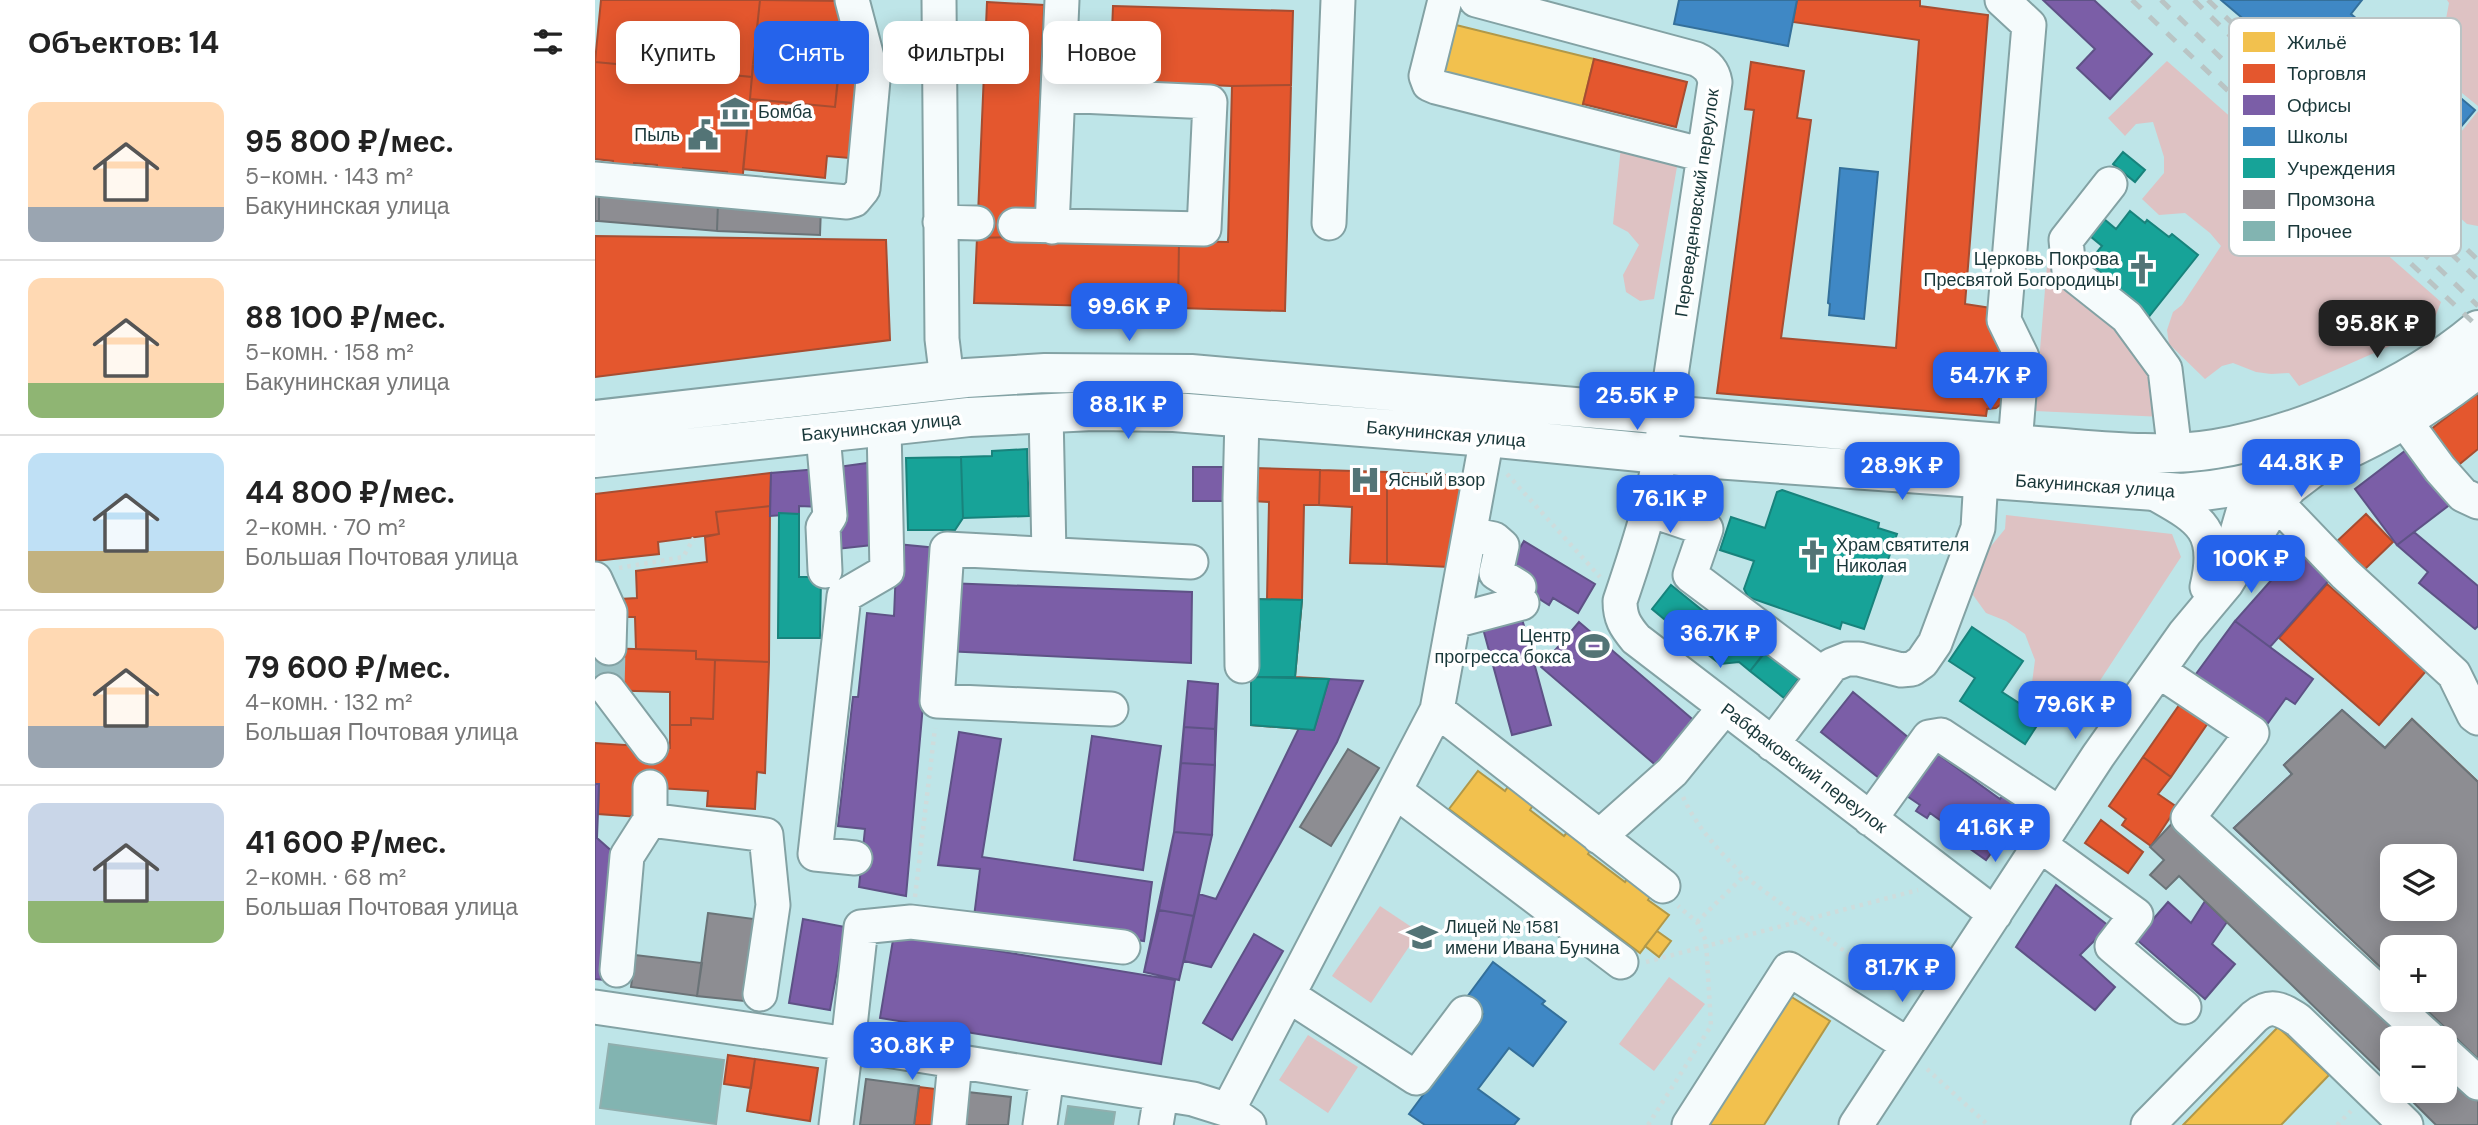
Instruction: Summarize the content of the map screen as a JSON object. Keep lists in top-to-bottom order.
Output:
{
  "streets": {
    "main road": ["Бакунинская улица"],
    "street": ["Переведеновский переулок", "Рабфаковский переулок"]
  },
  "crossings": [
    ["Переведеновский переулок", "Бакунинская улица"],
    ["Переведеновский переулок", "Рабфаковский переулок"],
    ["Бакунинская улица", "Рабфаковский переулок"]
  ],
  "places": {
    "museum": ["Бомба"],
    "public building": ["Пыль"],
    "church": ["Церковь Покрова Пресвятой Богородицы", "Храм святителя Николая"],
    "hospital": ["Ясный взор"],
    "sports": ["Центр прогресса бокса"],
    "school or university": ["Лицей № 1581 имени Ивана Бунина"]
  },
  "legend": [
    "Жильё",
    "Торговля",
    "Офисы",
    "Школы",
    "Учреждения",
    "Промзона",
    "Прочее"
  ],
  "page": {
    "heading": "Объектов: 14",
    "chip": [
      "Купить",
      "Снять",
      "Фильтры",
      "Новое"
    ],
    "list": [
      {
        "name": "95 800 ₽/мес.",
        "note": "5-комн. · 143 m² · Бакунинская улица"
      },
      {
        "name": "88 100 ₽/мес.",
        "note": "5-комн. · 158 m² · Бакунинская улица"
      },
      {
        "name": "44 800 ₽/мес.",
        "note": "2-комн. · 70 m² · Большая Почтовая улица"
      },
      {
        "name": "79 600 ₽/мес.",
        "note": "4-комн. · 132 m² · Большая Почтовая улица"
      },
      {
        "name": "41 600 ₽/мес.",
        "note": "2-комн. · 68 m² · Большая Почтовая улица"
      }
    ],
    "price": [
      "99.6K ₽",
      "95.8K ₽",
      "54.7K ₽",
      "25.5K ₽",
      "88.1K ₽",
      "44.8K ₽",
      "28.9K ₽",
      "76.1K ₽",
      "100K ₽",
      "36.7K ₽",
      "79.6K ₽",
      "41.6K ₽",
      "81.7K ₽",
      "30.8K ₽"
    ],
    "map_buttons": ["+", "−"]
  }
}
